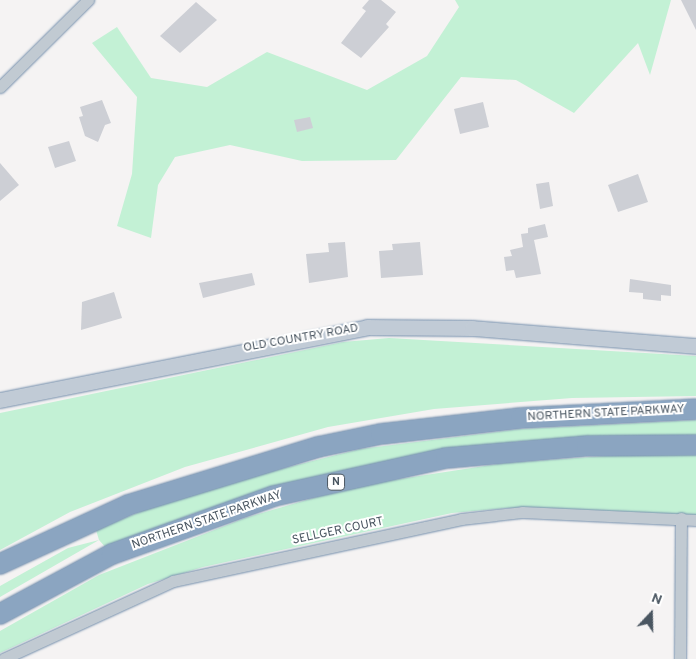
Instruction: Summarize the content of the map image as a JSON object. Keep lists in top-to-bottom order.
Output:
{
  "streets": {
    "highway": ["NORTHERN STATE PARKWAY", "N"],
    "main road": ["OLD COUNTRY ROAD"],
    "street": ["SELLGER COURT"]
  },
  "north": "top"
}
